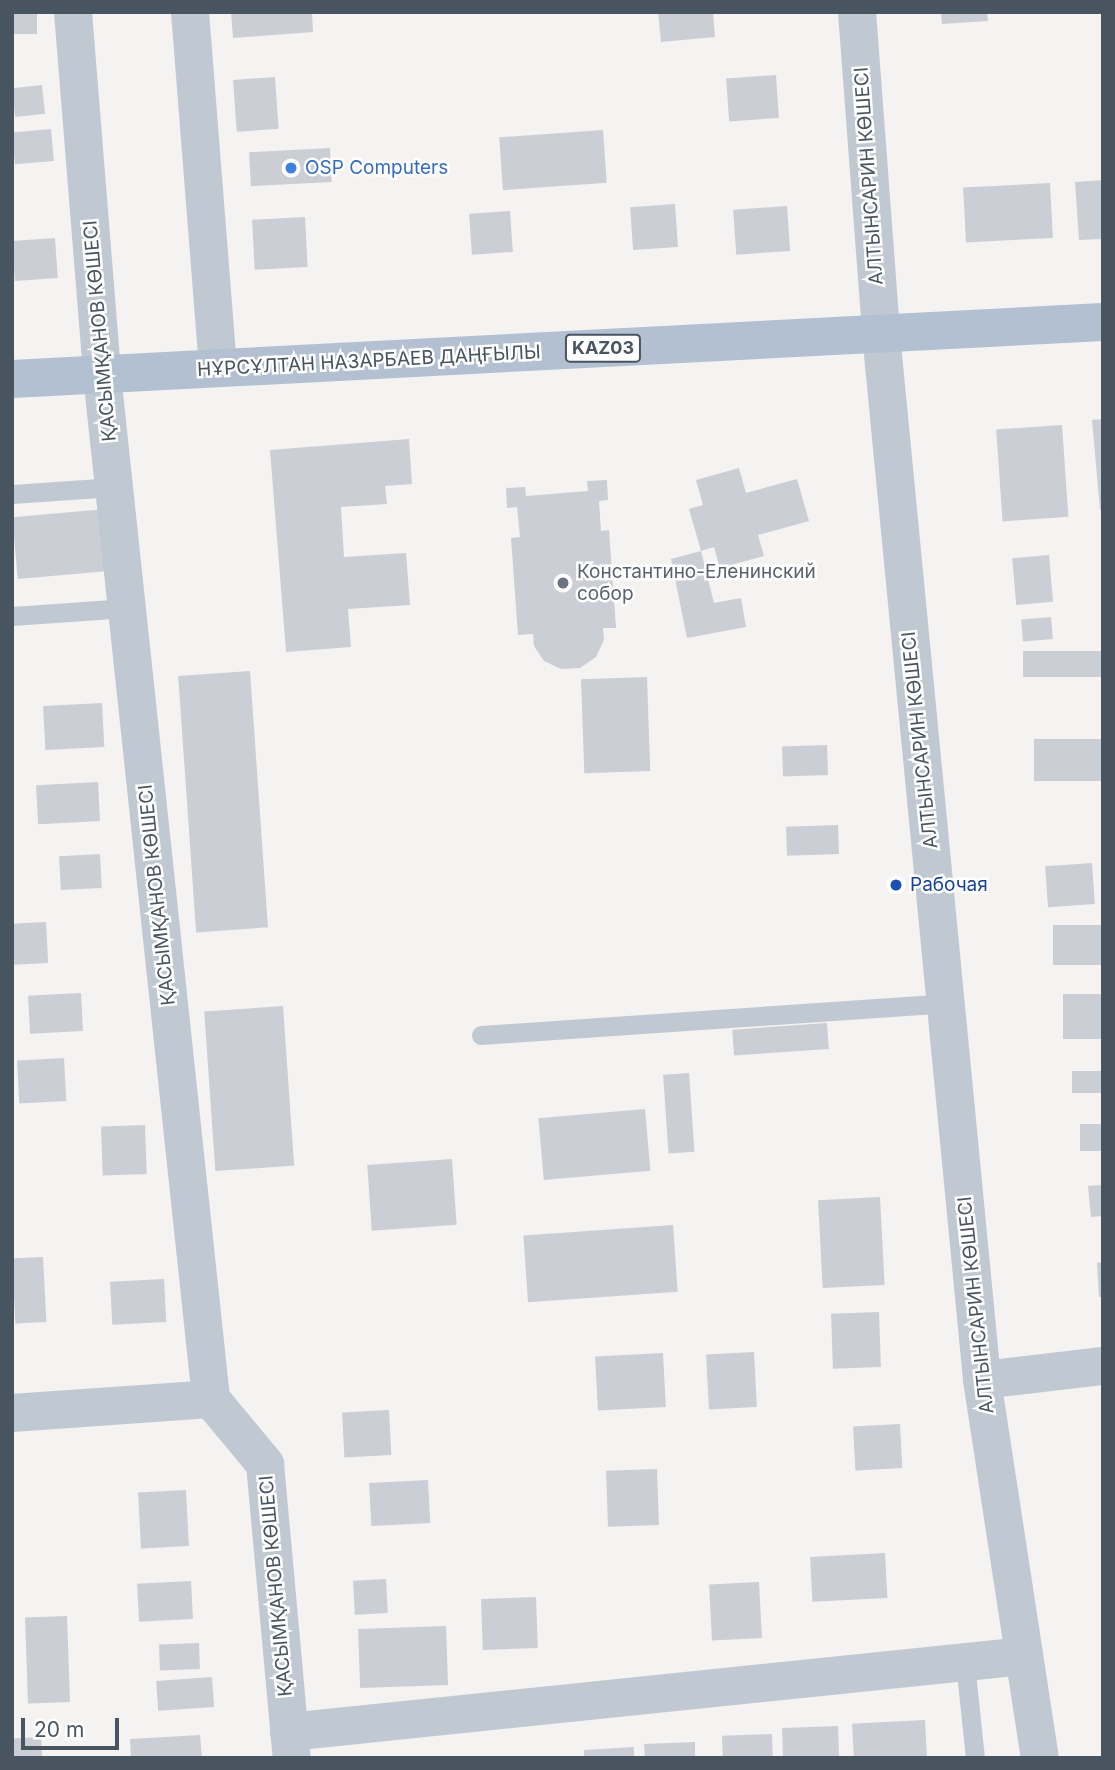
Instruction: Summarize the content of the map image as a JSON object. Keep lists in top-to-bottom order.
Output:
{
  "streets": {
    "main road": ["KАZ03", "НҰРСҰЛТАН НАЗАРБАЕВ ДАҢҒЫЛЫ"],
    "street": ["АЛТЫНСАРИН КӨШЕСІ", "ҚАСЫМҚАНОВ КӨШЕСІ"]
  },
  "crossings": [
    ["АЛТЫНСАРИН КӨШЕСІ", "НҰРСҰЛТАН НАЗАРБАЕВ ДАҢҒЫЛЫ"],
    ["ҚАСЫМҚАНОВ КӨШЕСІ", "НҰРСҰЛТАН НАЗАРБАЕВ ДАҢҒЫЛЫ"]
  ],
  "places": ["OSP Computers", "Константино-Еленинский собор", "Рабочая"],
  "scale_bar": "20 m"
}
